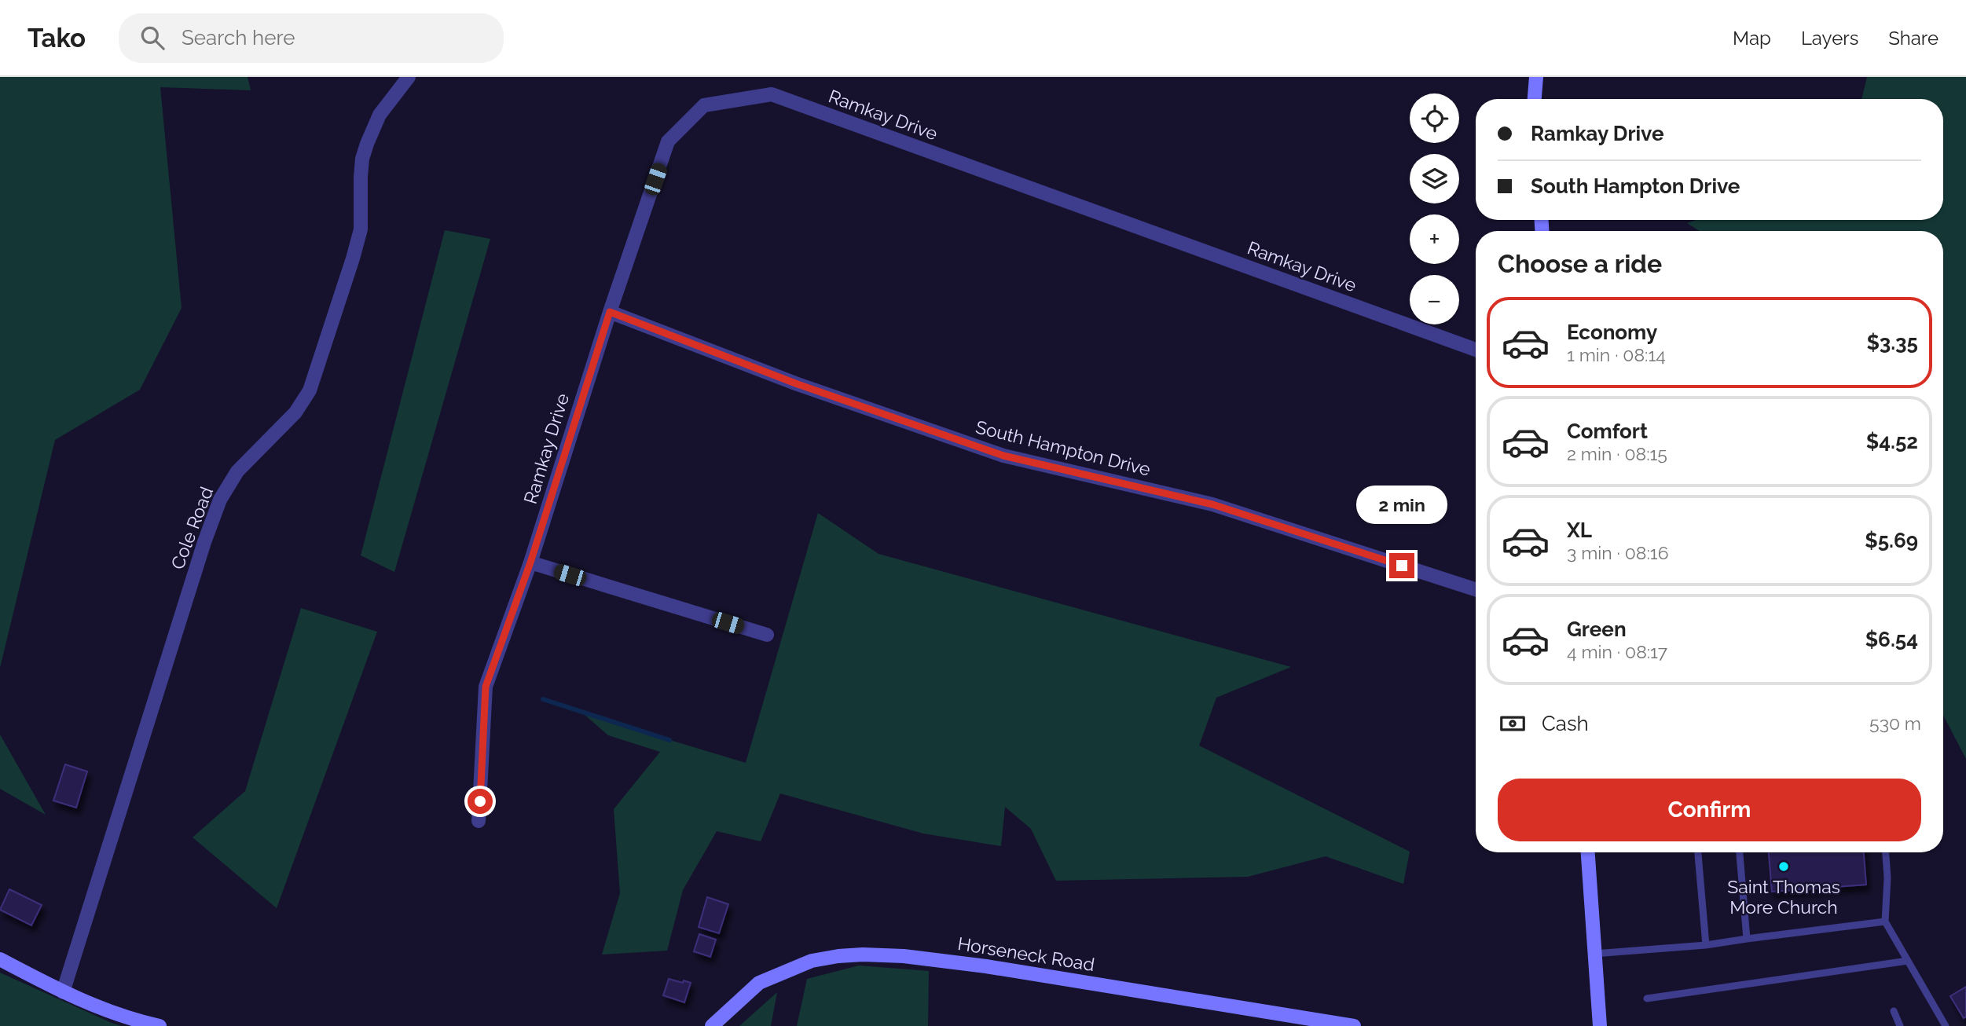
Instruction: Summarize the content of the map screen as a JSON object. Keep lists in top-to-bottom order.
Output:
{
  "streets": {
    "street": [
      "Ramkay Drive",
      "South Hampton Drive",
      "Cole Road",
      "Horseneck Road"
    ]
  },
  "crossings": [
    ["Ramkay Drive", "South Hampton Drive"]
  ],
  "places": ["Saint Thomas More Church"],
  "page": {
    "header": "Tako",
    "search": "Search here",
    "nav": ["Map", "Layers", "Share"],
    "map_buttons": ["+", "−"],
    "banner": ["Ramkay Drive", "South Hampton Drive"],
    "heading": "Choose a ride",
    "list": [
      {
        "name": "Economy",
        "note": "1 min · 08:14",
        "value": "$3.35"
      },
      {
        "name": "Comfort",
        "note": "2 min · 08:15",
        "value": "$4.52"
      },
      {
        "name": "XL",
        "note": "3 min · 08:16",
        "value": "$5.69"
      },
      {
        "name": "Green",
        "note": "4 min · 08:17",
        "value": "$6.54"
      }
    ],
    "bubble": "2 min",
    "pay": ["Cash", "530 m"],
    "buttons": "Confirm"
  }
}
